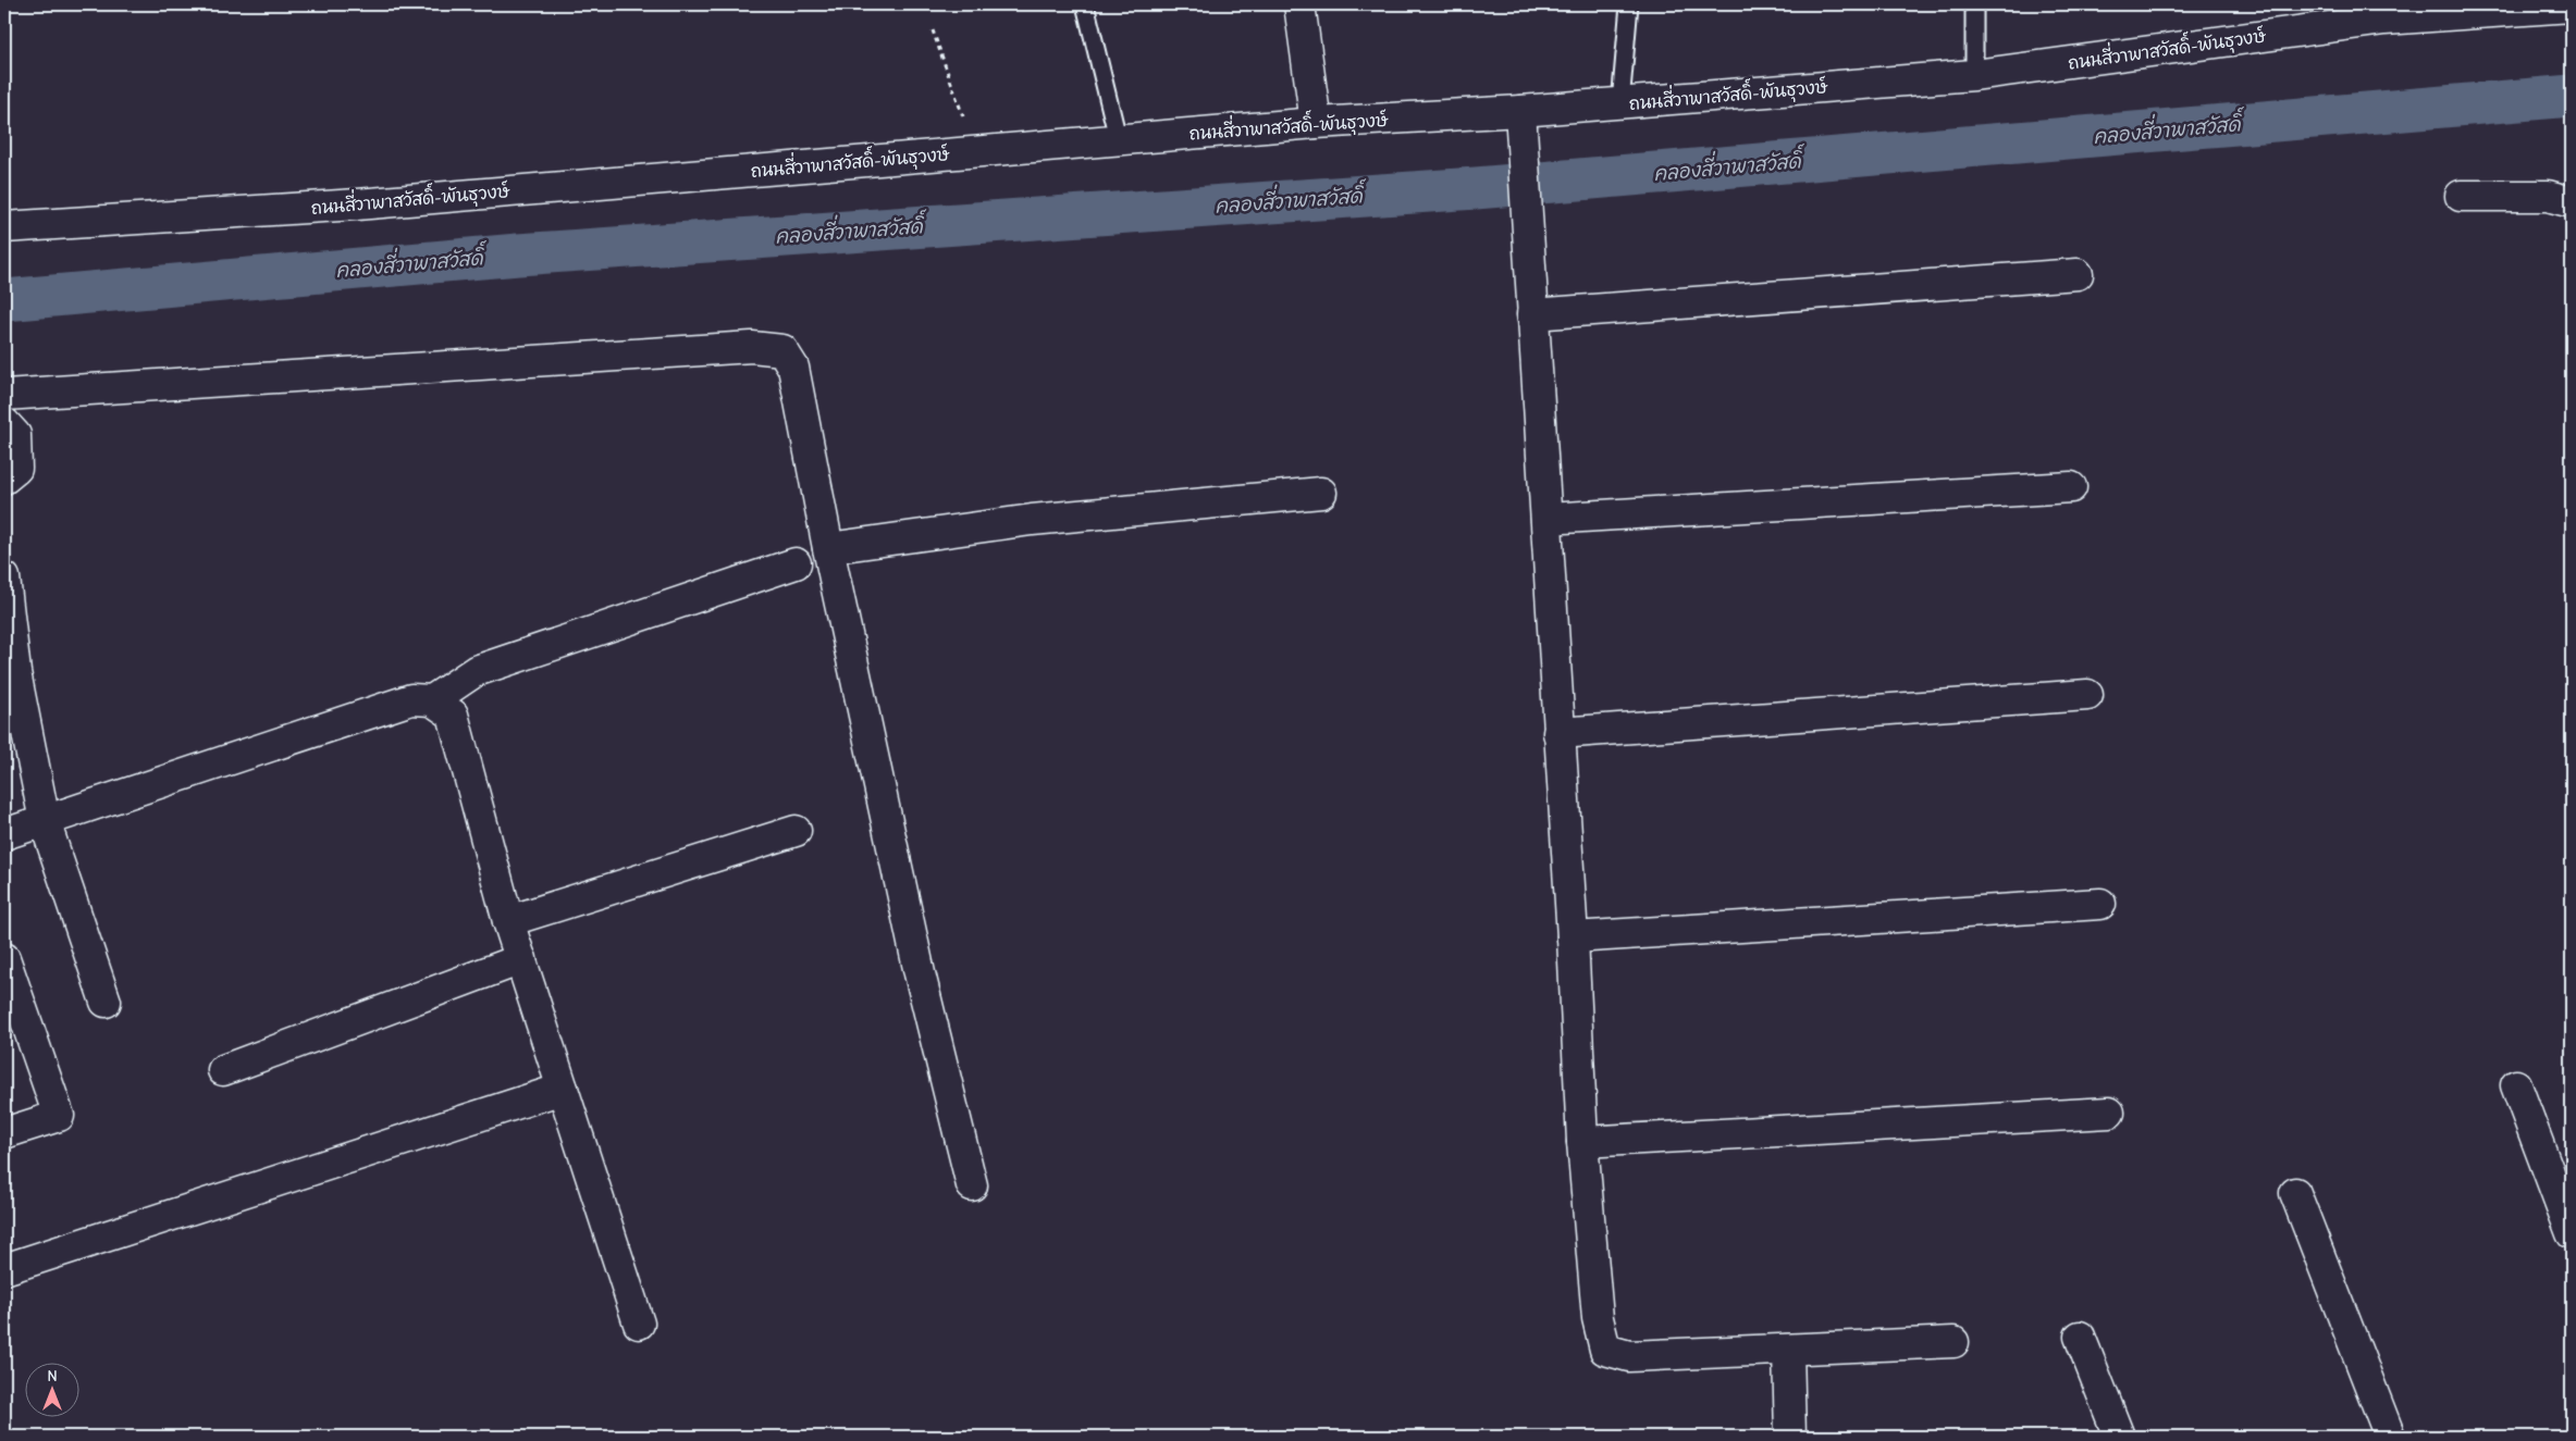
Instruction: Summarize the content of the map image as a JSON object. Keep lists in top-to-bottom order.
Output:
{
  "streets": {
    "street": ["ถนนสี่วาพาสวัสดิ์-พันธุวงษ์"]
  },
  "water": ["คลองสี่วาพาสวัสดิ์"],
  "north": "top"
}
